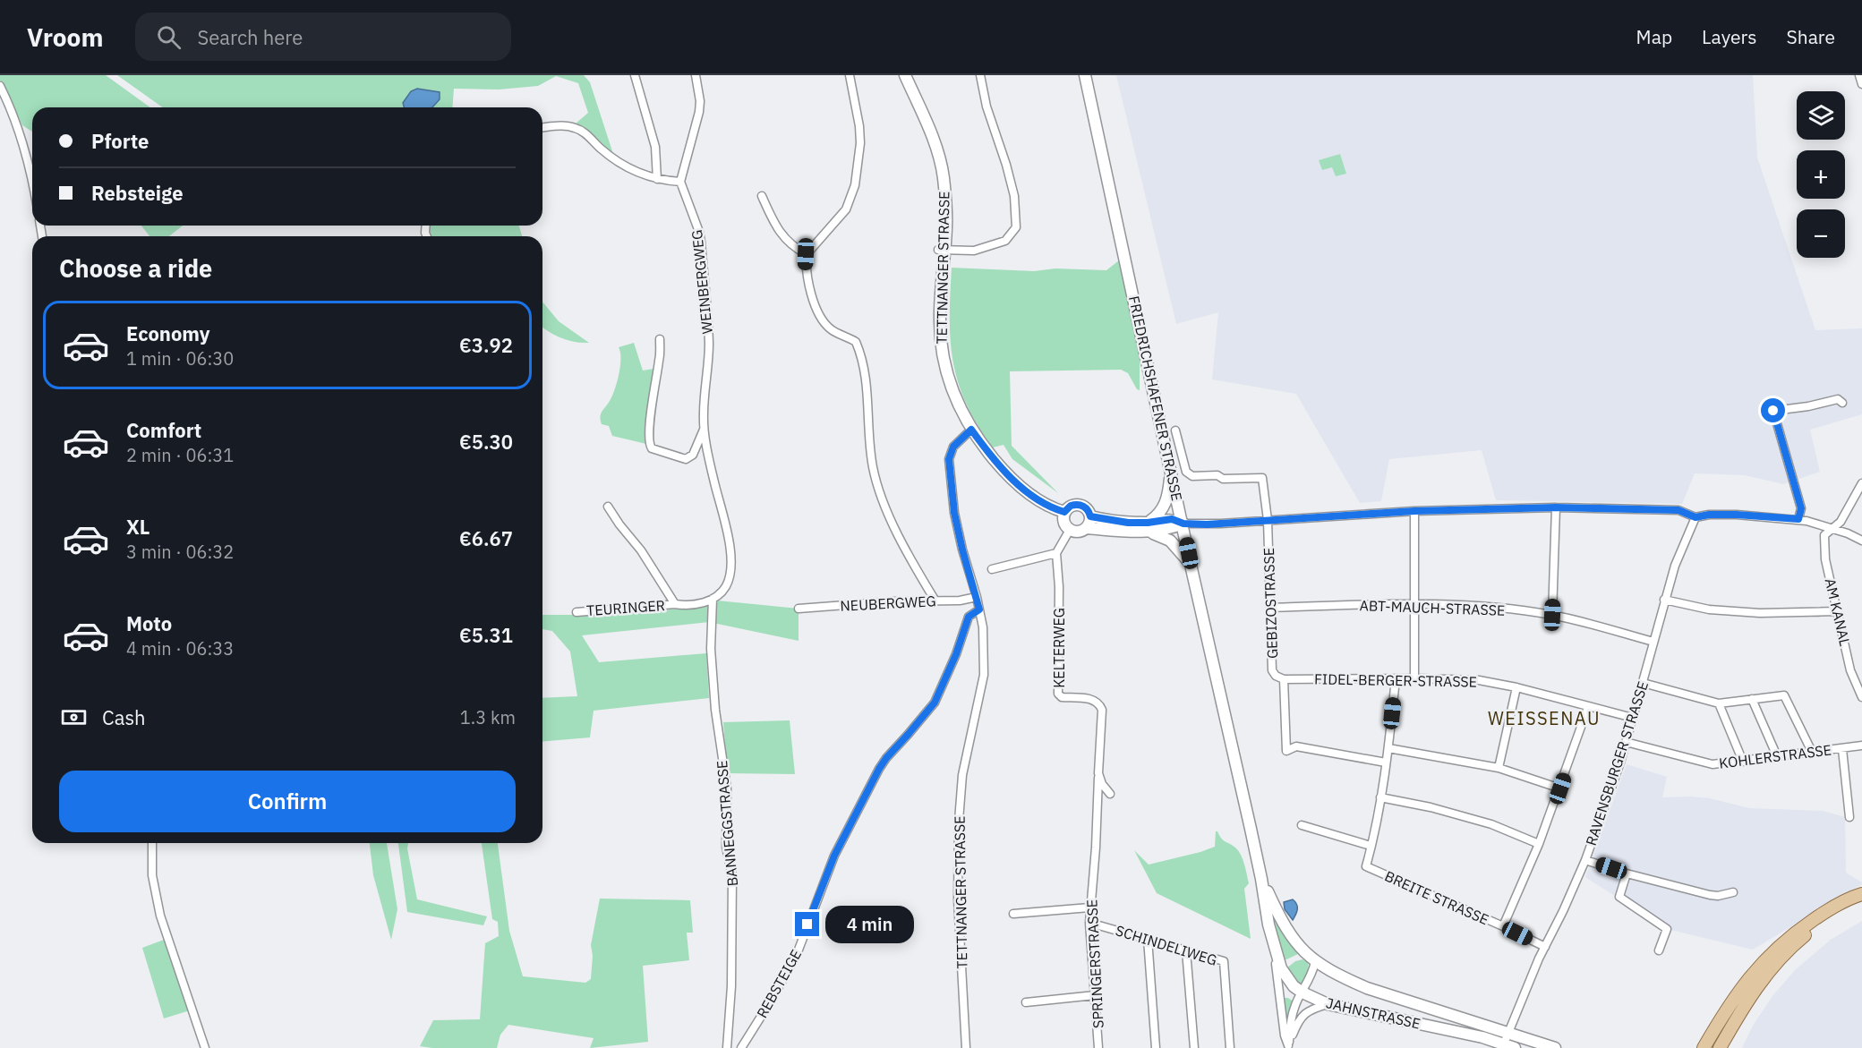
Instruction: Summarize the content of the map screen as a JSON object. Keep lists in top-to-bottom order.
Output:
{
  "streets": {
    "main road": ["TETTNANGER STRASSE", "FRIEDRICHSHAFENER STRASSE", "JAHNSTRASSE"],
    "street": [
      "WEINBERGWEG",
      "NEUBERGWEG",
      "GEBIZOSTRASSE",
      "TEURINGER",
      "ABT-MAUCH-STRASSE",
      "AM KANAL",
      "KELTERWEG",
      "FIDEL-BERGER-STRASSE",
      "KOHLERSTRASSE",
      "RAVENSBURGER STRASSE",
      "BANNEGGSTRASSE",
      "BREITE STRASSE",
      "SCHINDELIWEG",
      "SPRINGERSTRASSE",
      "REBSTEIGE"
    ]
  },
  "crossings": [
    ["TETTNANGER STRASSE", "NEUBERGWEG"],
    ["TETTNANGER STRASSE", "REBSTEIGE"],
    ["WEINBERGWEG", "BANNEGGSTRASSE"],
    ["FRIEDRICHSHAFENER STRASSE", "JAHNSTRASSE"],
    ["GEBIZOSTRASSE", "ABT-MAUCH-STRASSE"],
    ["GEBIZOSTRASSE", "FIDEL-BERGER-STRASSE"],
    ["ABT-MAUCH-STRASSE", "RAVENSBURGER STRASSE"],
    ["KELTERWEG", "SPRINGERSTRASSE"],
    ["FIDEL-BERGER-STRASSE", "RAVENSBURGER STRASSE"],
    ["KOHLERSTRASSE", "RAVENSBURGER STRASSE"],
    ["RAVENSBURGER STRASSE", "BREITE STRASSE"],
    ["RAVENSBURGER STRASSE", "JAHNSTRASSE"],
    ["SCHINDELIWEG", "SPRINGERSTRASSE"]
  ],
  "districts": ["WEISSENAU"],
  "page": {
    "header": "Vroom",
    "search": "Search here",
    "nav": ["Map", "Layers", "Share"],
    "map_buttons": ["+", "−"],
    "banner": ["Pforte", "Rebsteige"],
    "heading": "Choose a ride",
    "list": [
      {
        "name": "Economy",
        "note": "1 min · 06:30",
        "value": "€3.92"
      },
      {
        "name": "Comfort",
        "note": "2 min · 06:31",
        "value": "€5.30"
      },
      {
        "name": "XL",
        "note": "3 min · 06:32",
        "value": "€6.67"
      },
      {
        "name": "Moto",
        "note": "4 min · 06:33",
        "value": "€5.31"
      }
    ],
    "pay": ["Cash", "1.3 km"],
    "buttons": "Confirm",
    "bubble": "4 min"
  }
}
